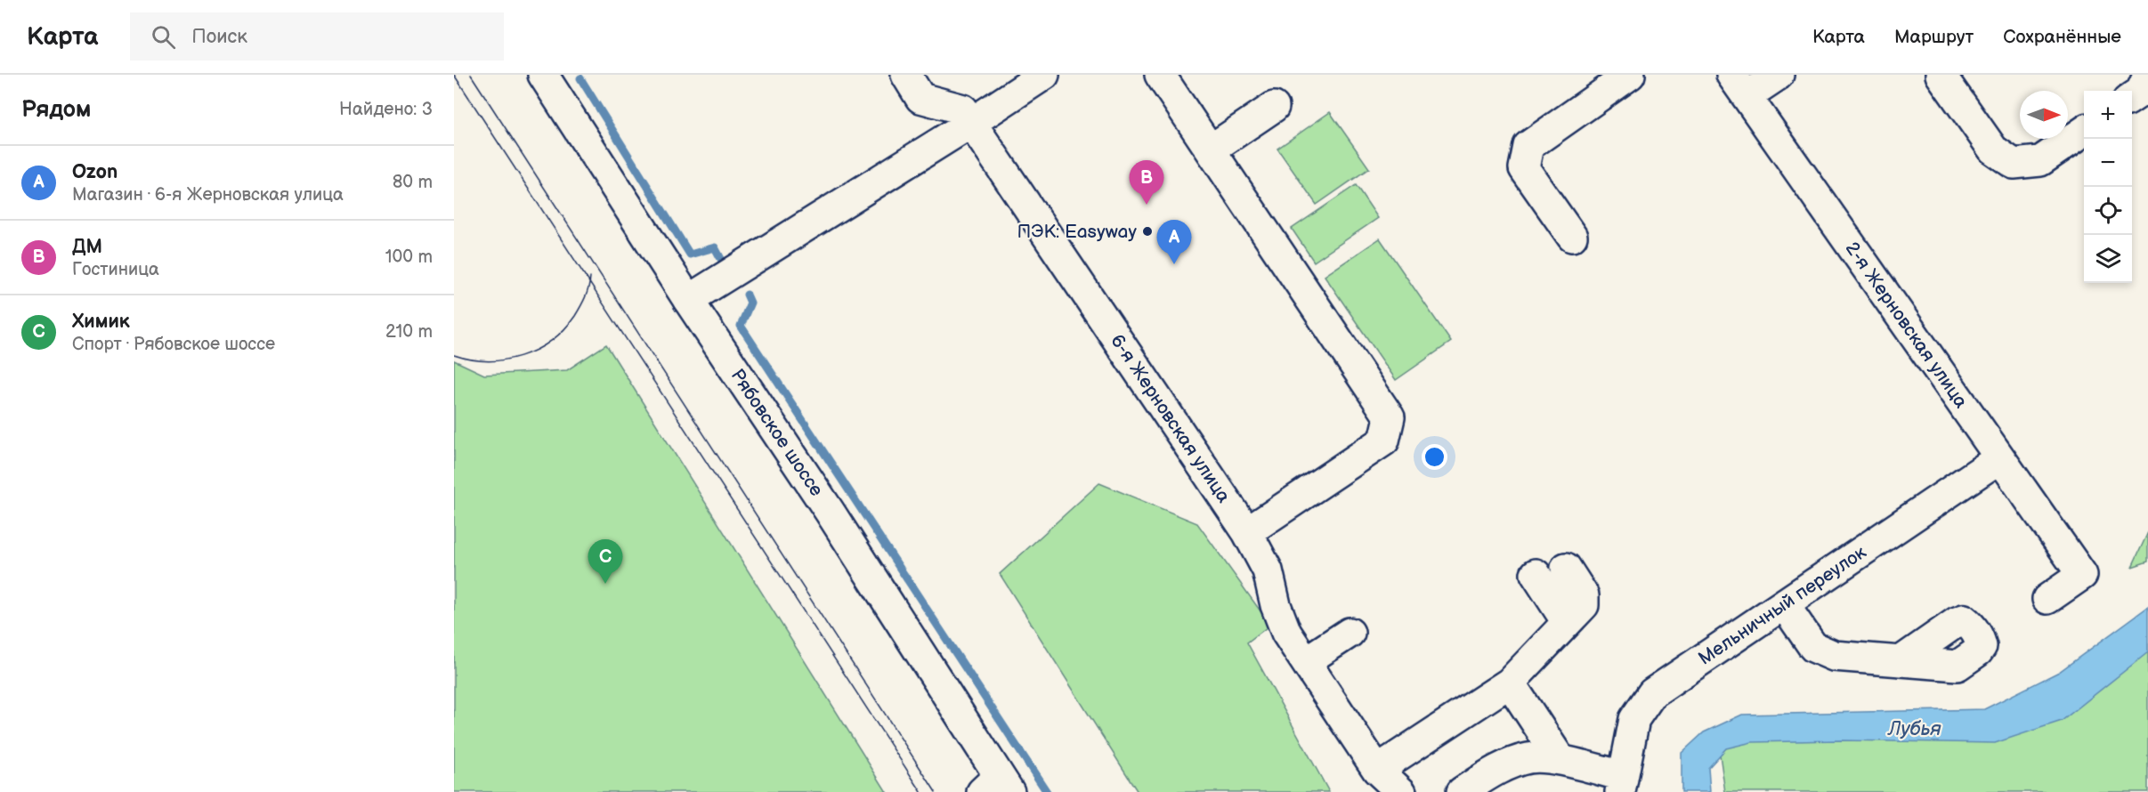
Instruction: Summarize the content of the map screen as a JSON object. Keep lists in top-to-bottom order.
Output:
{
  "streets": {
    "street": [
      "2-я Жерновская улица",
      "6-я Жерновская улица",
      "Рябовское шоссе",
      "Мельничный переулок"
    ]
  },
  "crossings": [
    ["2-я Жерновская улица", "Мельничный переулок"]
  ],
  "water": ["Лубья"],
  "places": ["ПЭК: Easyway"],
  "north": "right",
  "page": {
    "header": "Карта",
    "search": "Поиск",
    "nav": ["Карта", "Маршрут", "Сохранённые"],
    "heading": ["Рядом", "Найдено: 3"],
    "map_buttons": ["+", "−"],
    "list": [
      {
        "mark": "A",
        "name": "Ozon",
        "note": "Магазин · 6-я Жерновская улица",
        "value": "80 m"
      },
      {
        "mark": "B",
        "name": "ДМ",
        "note": "Гостиница",
        "value": "100 m"
      },
      {
        "mark": "C",
        "name": "Химик",
        "note": "Спорт · Рябовское шоссе",
        "value": "210 m"
      }
    ],
    "pins": ["B", "A", "C"]
  }
}
